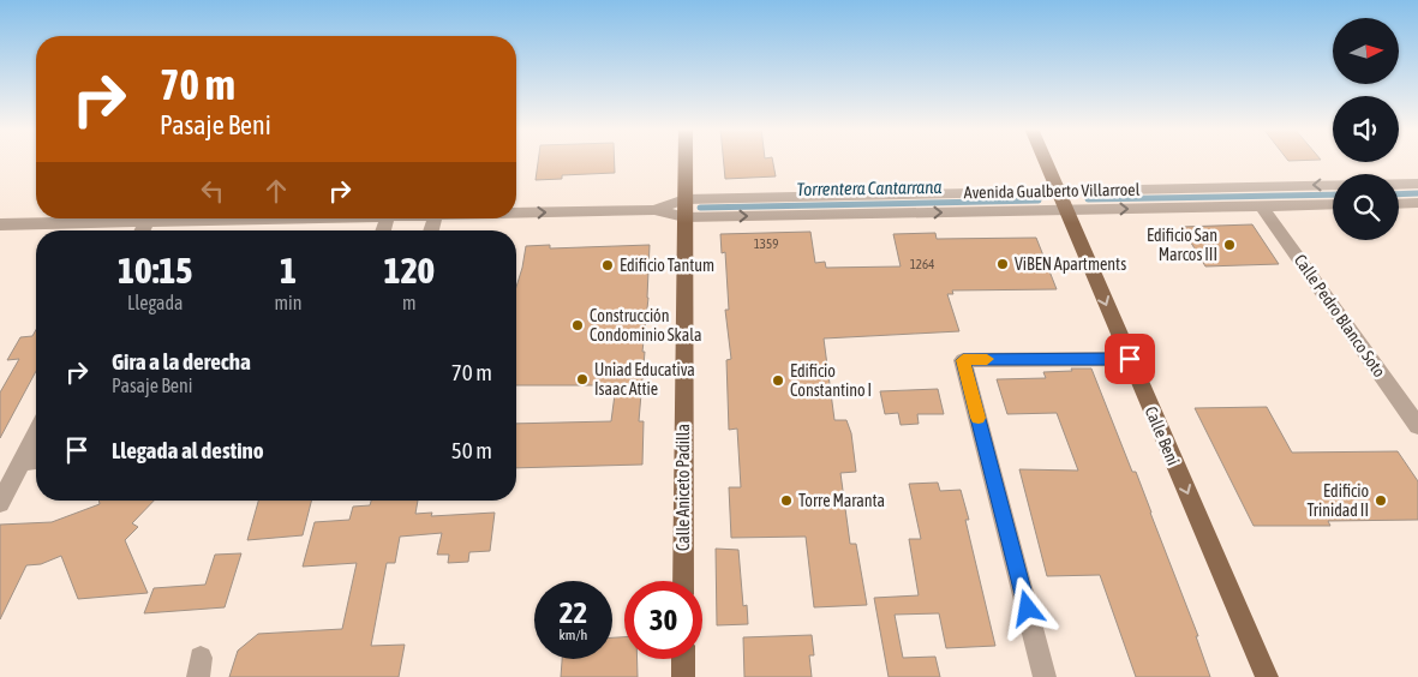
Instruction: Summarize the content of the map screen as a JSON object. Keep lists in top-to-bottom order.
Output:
{
  "streets": {
    "main road": ["Calle Beni", "Calle Aniceto Padilla"],
    "street": ["Avenida Gualberto Villarroel", "Calle Pedro Blanco Soto"]
  },
  "crossings": [
    ["Avenida Gualberto Villarroel", "Calle Pedro Blanco Soto"],
    ["Avenida Gualberto Villarroel", "Calle Beni"],
    ["Avenida Gualberto Villarroel", "Calle Aniceto Padilla"]
  ],
  "one_way": ["Calle Beni"],
  "water": ["Torrentera Cantarrana"],
  "places": [
    "Edificio San Marcos III",
    "ViBEN Apartments",
    "Edificio Tantum",
    "Construcción Condominio Skala",
    "Uniad Educativa Isaac Attie",
    "Edificio Constantino I",
    "Torre Maranta",
    "Edificio Trinidad II"
  ],
  "house_numbers": ["1359", "1264"],
  "north": "right",
  "page": {
    "turn": ["70 m", "Pasaje Beni"],
    "eta": [
      "10:15",
      "Llegada",
      "1",
      "min",
      "120",
      "m"
    ],
    "list": [
      {
        "name": "Gira a la derecha",
        "note": "Pasaje Beni",
        "value": "70 m"
      },
      {
        "name": "Llegada al destino",
        "value": "50 m"
      }
    ],
    "speed": "22 km/h",
    "limit": "30"
  }
}
